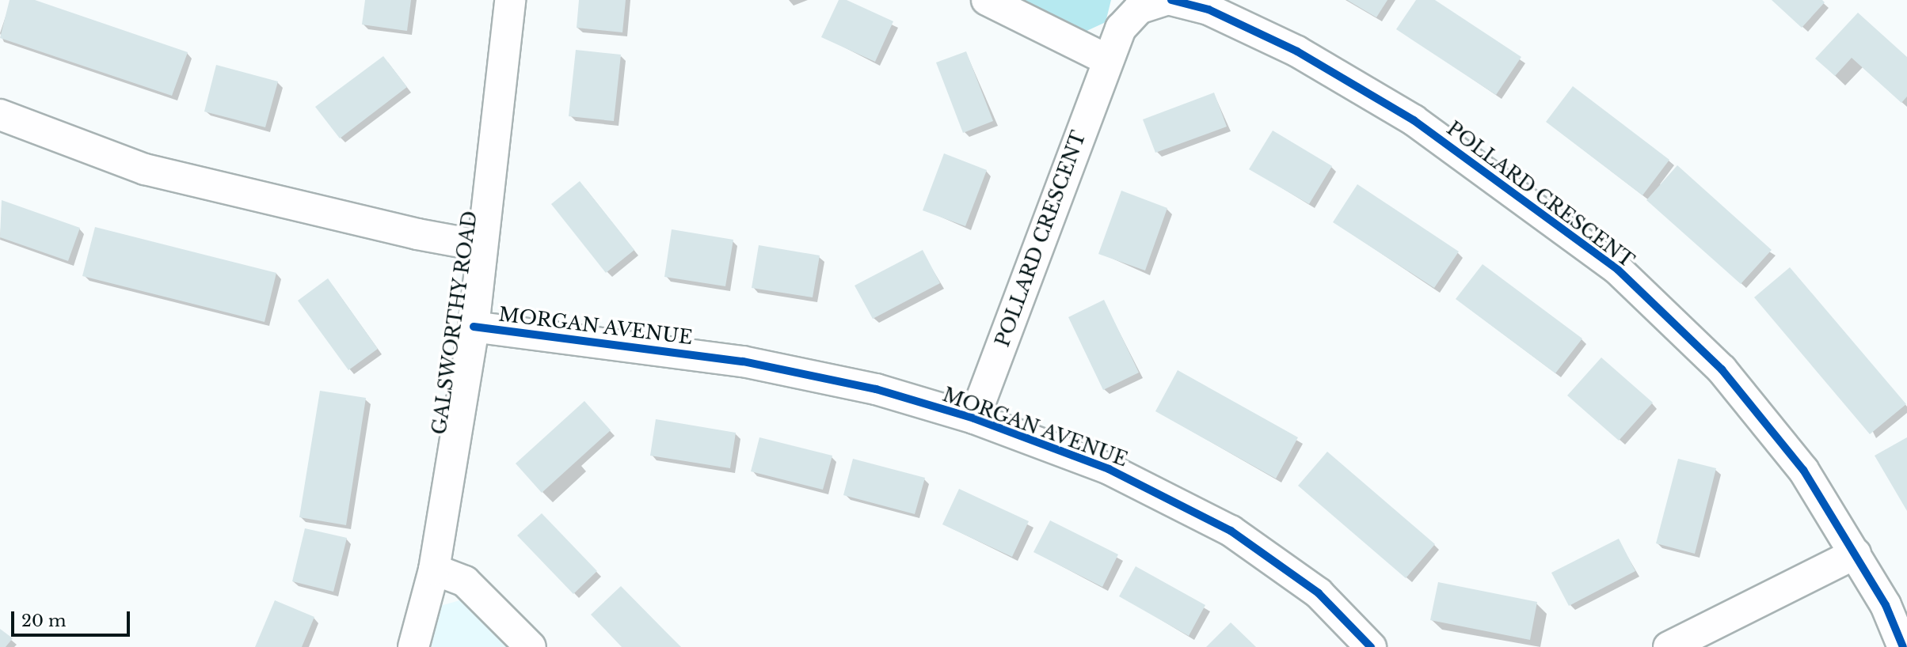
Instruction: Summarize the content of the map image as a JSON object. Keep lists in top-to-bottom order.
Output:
{
  "streets": {
    "street": ["POLLARD CRESCENT", "GALSWORTHY ROAD", "MORGAN AVENUE"]
  },
  "crossings": [
    ["POLLARD CRESCENT", "MORGAN AVENUE"],
    ["GALSWORTHY ROAD", "MORGAN AVENUE"]
  ],
  "scale_bar": "20 m"
}
